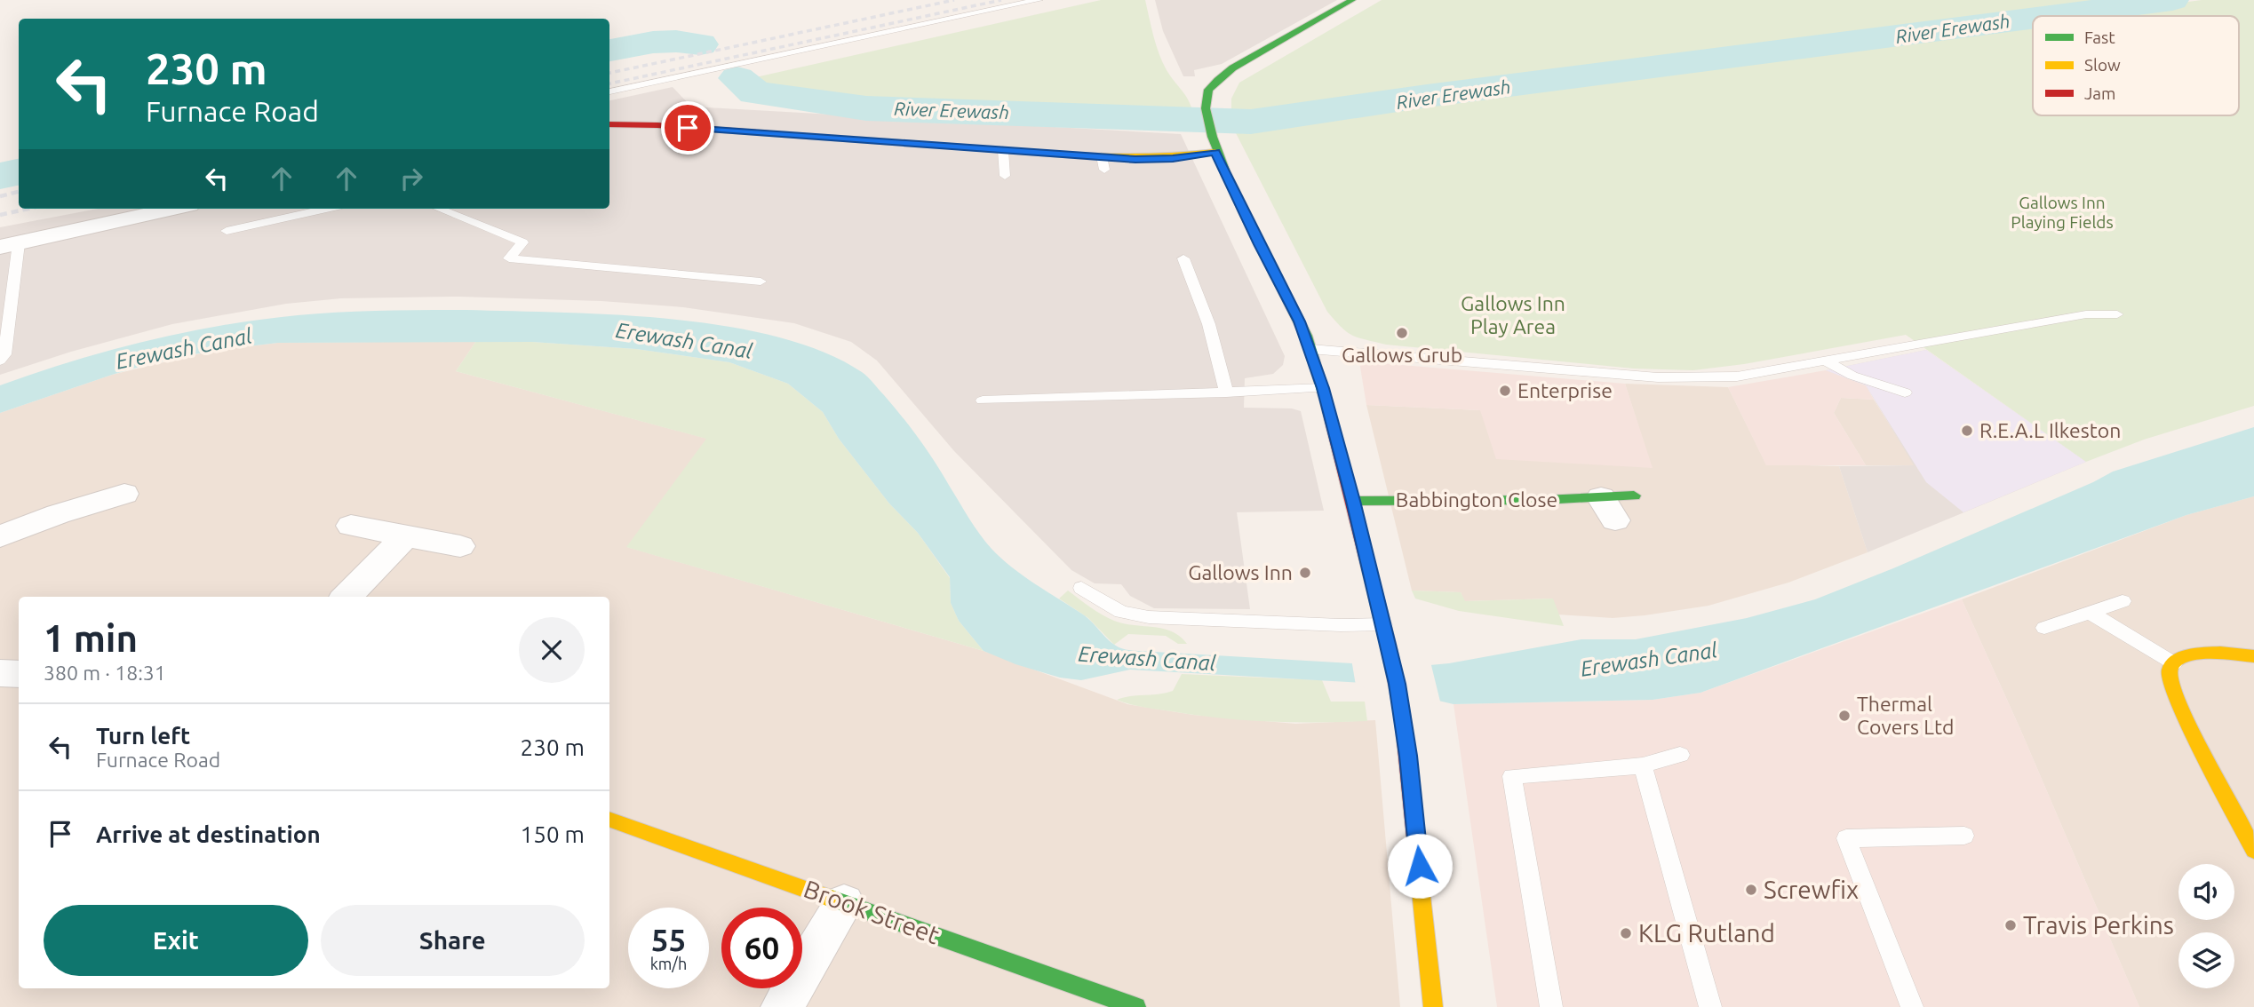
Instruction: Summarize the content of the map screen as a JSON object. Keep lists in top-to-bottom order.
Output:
{
  "streets": {
    "main road": ["Babbington Close", "Brook Street"]
  },
  "water": ["River Erewash", "Erewash Canal"],
  "parks": ["Gallows Inn Playing Fields", "Gallows Inn Play Area"],
  "places": [
    "Gallows Grub",
    "Enterprise",
    "R.E.A.L Ilkeston",
    "Gallows Inn",
    "Thermal Covers Ltd",
    "Screwfix",
    "Travis Perkins",
    "KLG Rutland"
  ],
  "legend": ["Fast", "Slow", "Jam"],
  "page": {
    "turn": ["230 m", "Furnace Road"],
    "heading": ["1 min", "380 m · 18:31"],
    "list": [
      {
        "name": "Turn left",
        "note": "Furnace Road",
        "value": "230 m"
      },
      {
        "name": "Arrive at destination",
        "value": "150 m"
      }
    ],
    "buttons": ["Exit", "Share"],
    "speed": "55 km/h",
    "limit": "60"
  }
}
